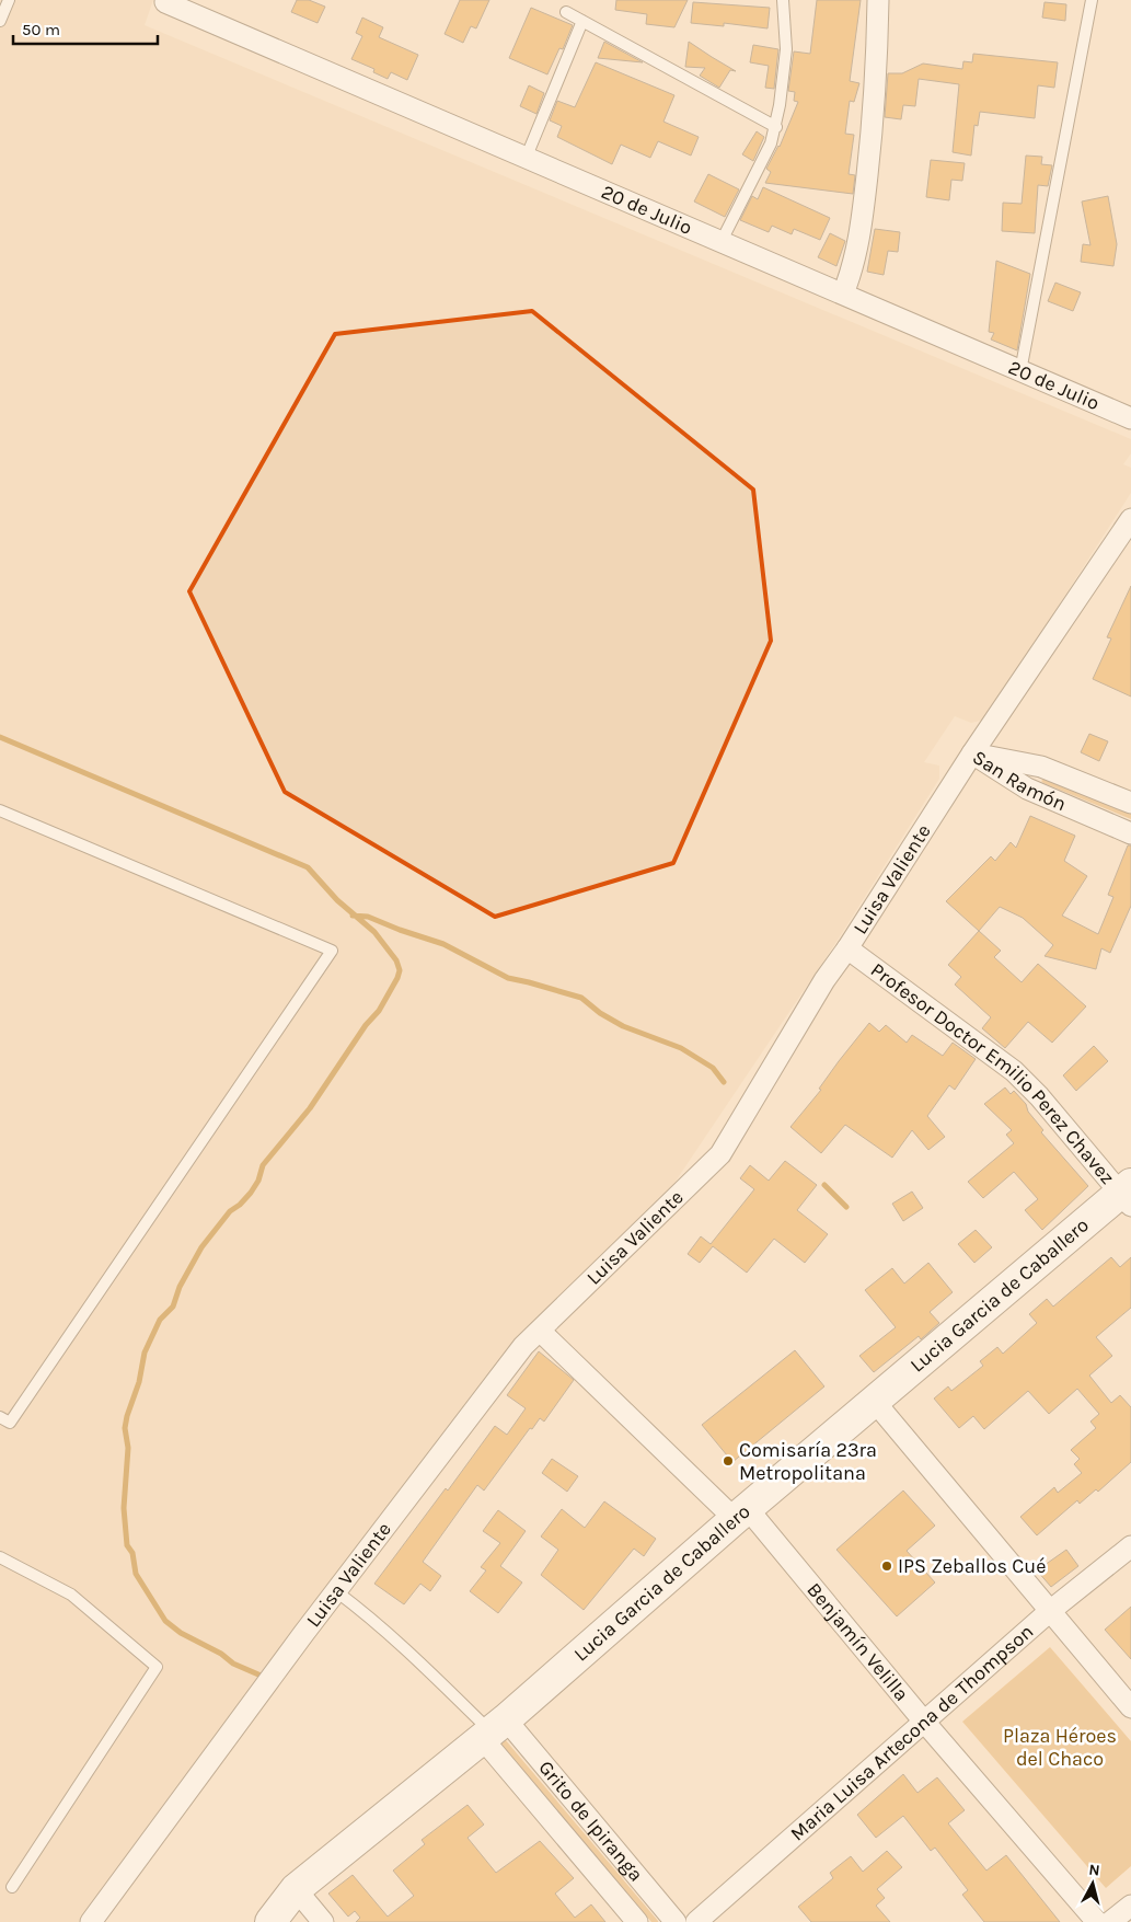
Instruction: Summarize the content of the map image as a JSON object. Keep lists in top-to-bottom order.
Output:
{
  "streets": {
    "street": [
      "20 de Julio",
      "San Ramón",
      "Luisa Valiente",
      "Profesor Doctor Emilio Perez Chavez",
      "Lucia Garcia de Caballero",
      "Benjamín Velilla",
      "Maria Luisa Artecona de Thompson",
      "Grito de Ipiranga"
    ]
  },
  "crossings": [
    ["San Ramón", "Luisa Valiente"],
    ["Luisa Valiente", "Profesor Doctor Emilio Perez Chavez"],
    ["Luisa Valiente", "Benjamín Velilla"],
    ["Profesor Doctor Emilio Perez Chavez", "Lucia Garcia de Caballero"],
    ["Lucia Garcia de Caballero", "Benjamín Velilla"],
    ["Lucia Garcia de Caballero", "Grito de Ipiranga"],
    ["Benjamín Velilla", "Maria Luisa Artecona de Thompson"]
  ],
  "parks": ["Plaza Héroes del Chaco"],
  "places": ["Comisaría 23ra Metropolitana", "IPS Zeballos Cué"],
  "scale_bar": "50 m",
  "north": "top"
}
